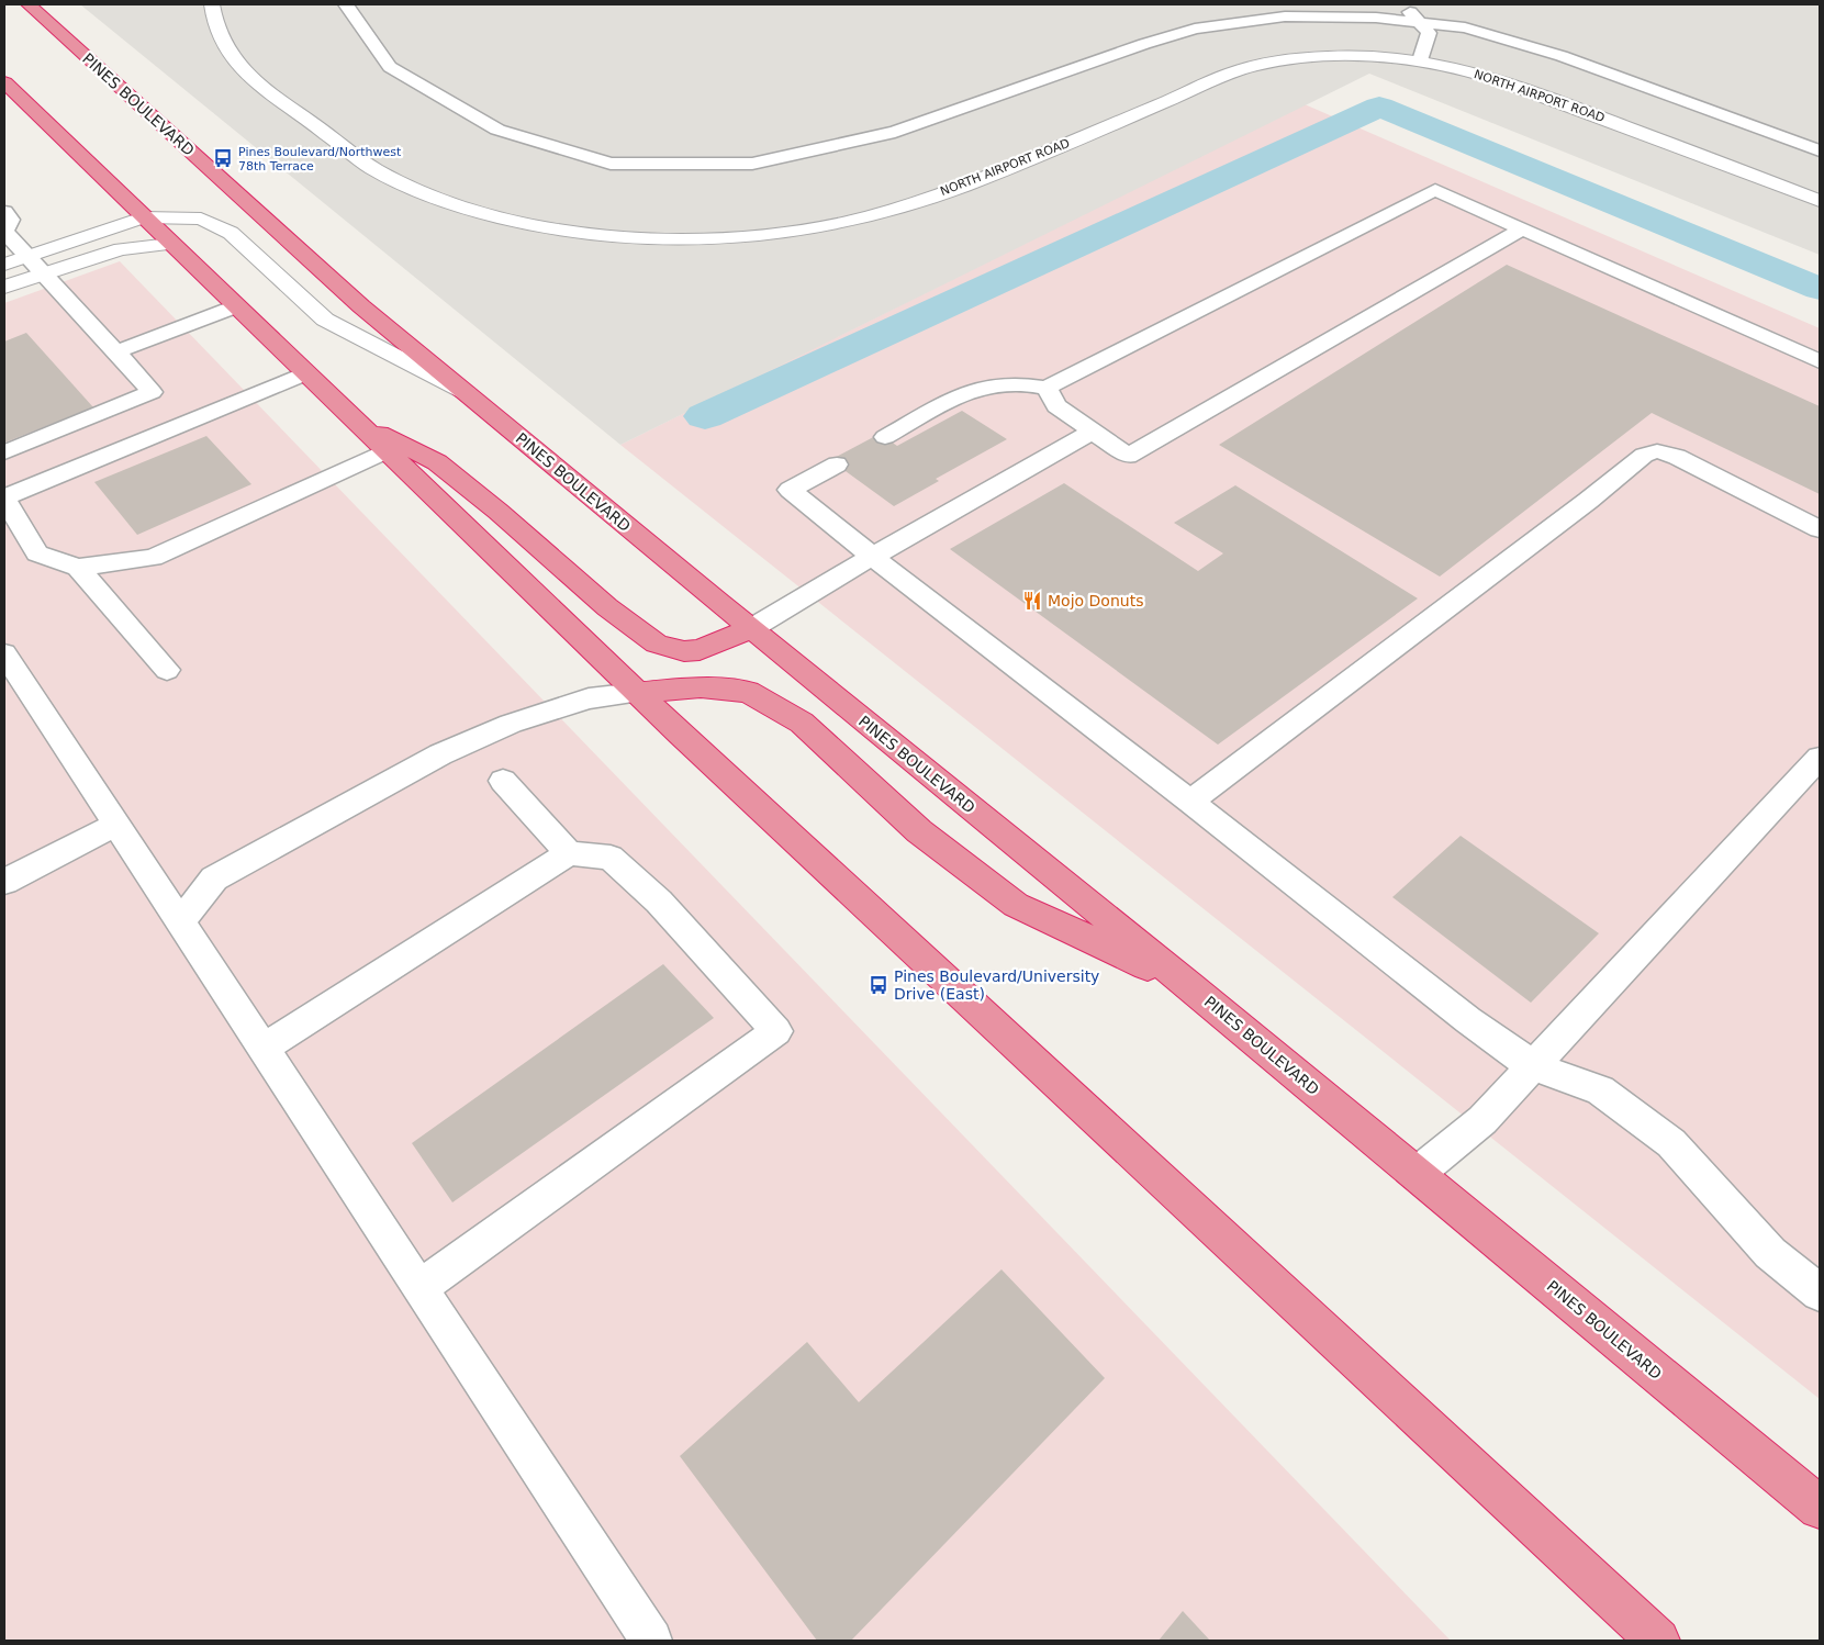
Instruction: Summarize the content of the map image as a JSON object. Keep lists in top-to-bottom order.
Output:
{
  "streets": {
    "highway": ["PINES BOULEVARD"],
    "street": ["NORTH AIRPORT ROAD"]
  },
  "places": {
    "bus stop": ["Pines Boulevard/Northwest 78th Terrace", "Pines Boulevard/University Drive (East)"],
    "restaurant": ["Mojo Donuts"]
  }
}
